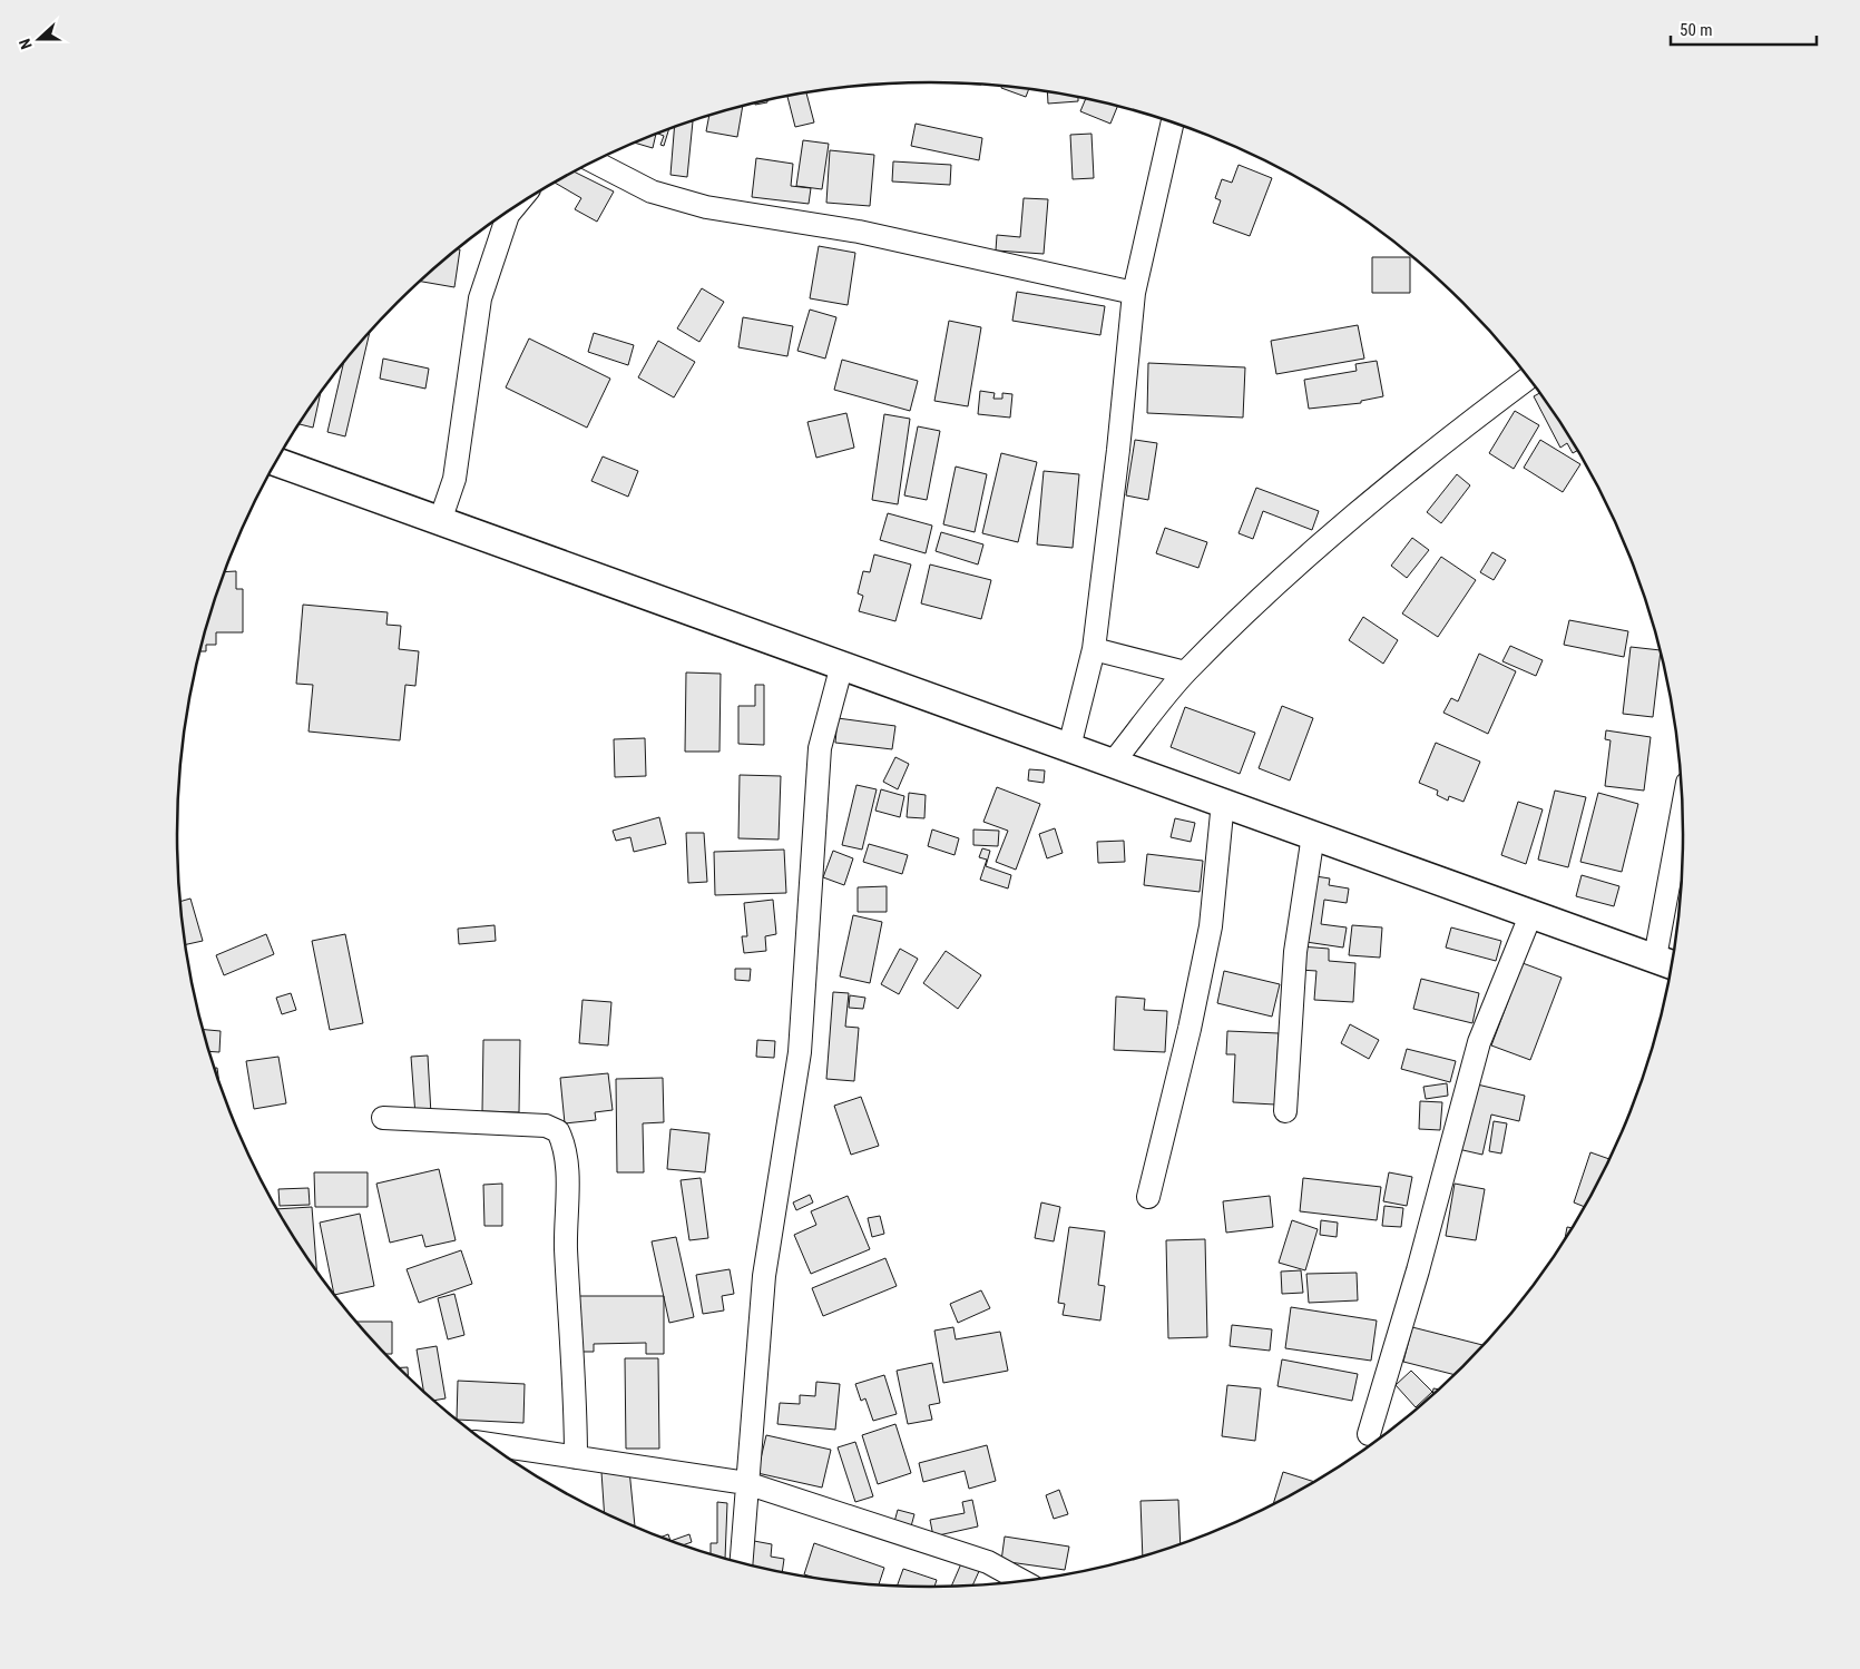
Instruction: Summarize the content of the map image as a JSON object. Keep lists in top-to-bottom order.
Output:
{
  "scale_bar": "50 m",
  "north": "left"
}
